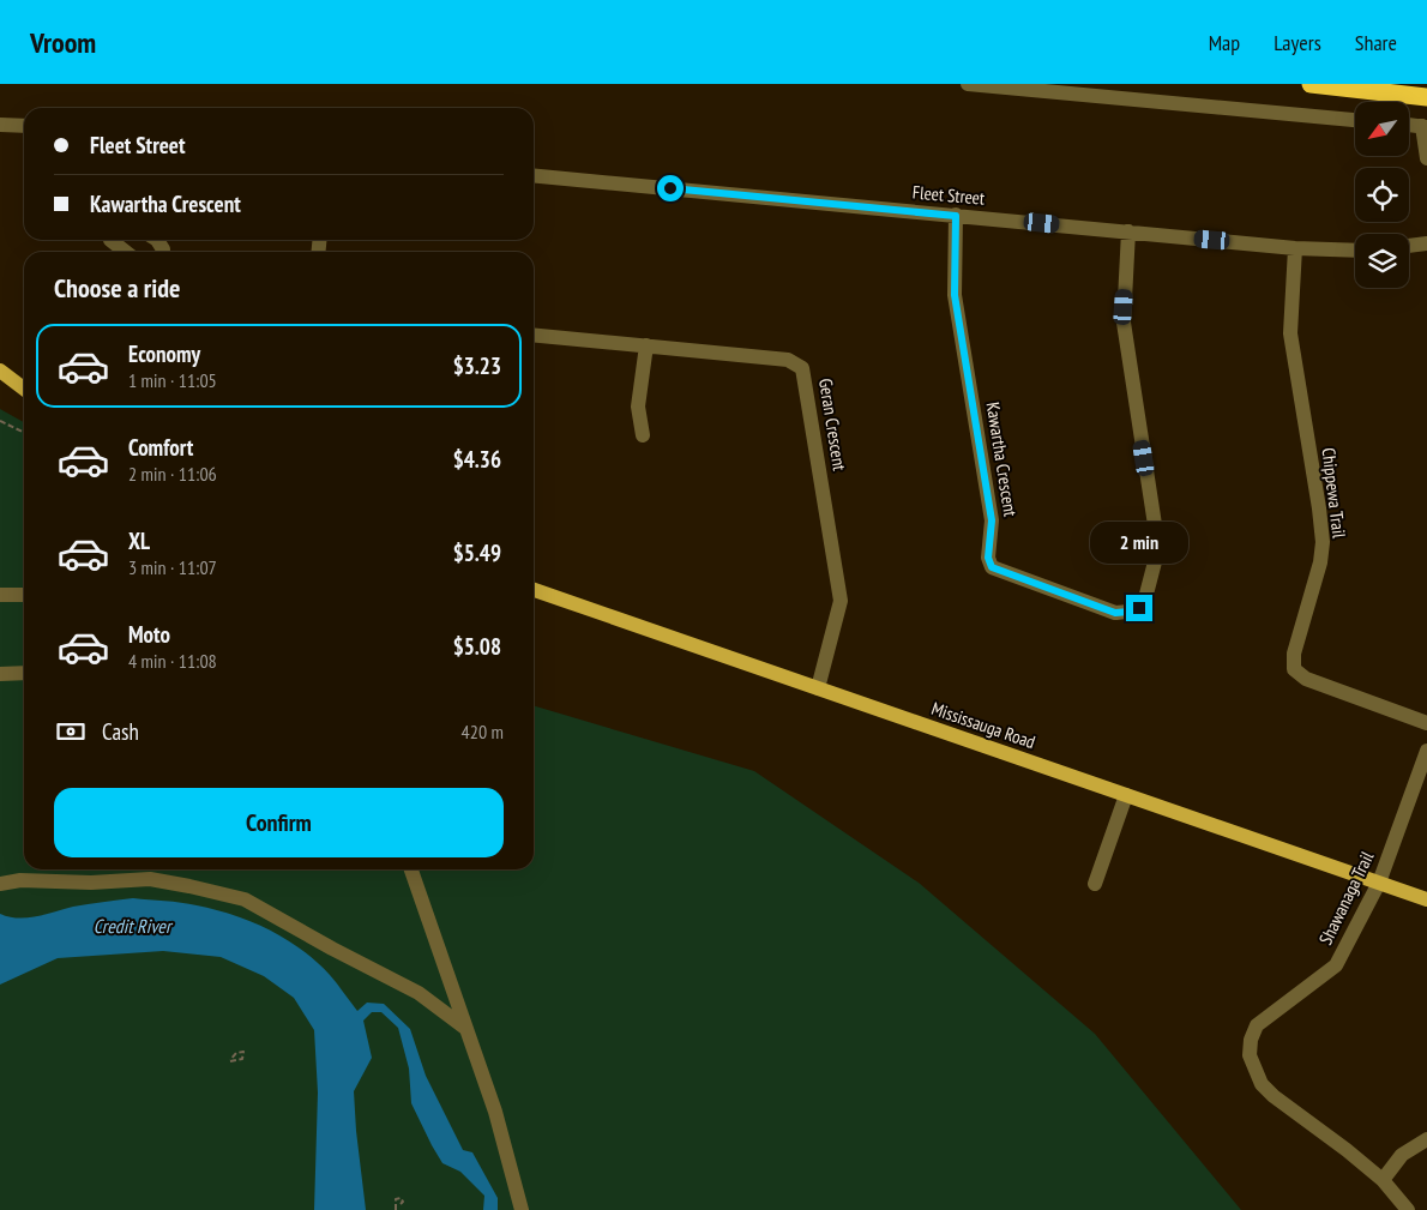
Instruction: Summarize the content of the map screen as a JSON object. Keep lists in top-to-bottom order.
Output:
{
  "streets": {
    "main road": ["Mississauga Road"],
    "street": [
      "Fleet Street",
      "Geran Crescent",
      "Kawartha Crescent",
      "Chippewa Trail",
      "Shawanaga Trail"
    ]
  },
  "crossings": [
    ["Fleet Street", "Kawartha Crescent"],
    ["Fleet Street", "Chippewa Trail"],
    ["Geran Crescent", "Mississauga Road"],
    ["Mississauga Road", "Shawanaga Trail"]
  ],
  "water": ["Credit River"],
  "north": "bottom left",
  "page": {
    "header": "Vroom",
    "nav": ["Map", "Layers", "Share"],
    "banner": ["Fleet Street", "Kawartha Crescent"],
    "heading": "Choose a ride",
    "list": [
      {
        "name": "Economy",
        "note": "1 min · 11:05",
        "value": "$3.23"
      },
      {
        "name": "Comfort",
        "note": "2 min · 11:06",
        "value": "$4.36"
      },
      {
        "name": "XL",
        "note": "3 min · 11:07",
        "value": "$5.49"
      },
      {
        "name": "Moto",
        "note": "4 min · 11:08",
        "value": "$5.08"
      }
    ],
    "bubble": "2 min",
    "pay": ["Cash", "420 m"],
    "buttons": "Confirm"
  }
}
